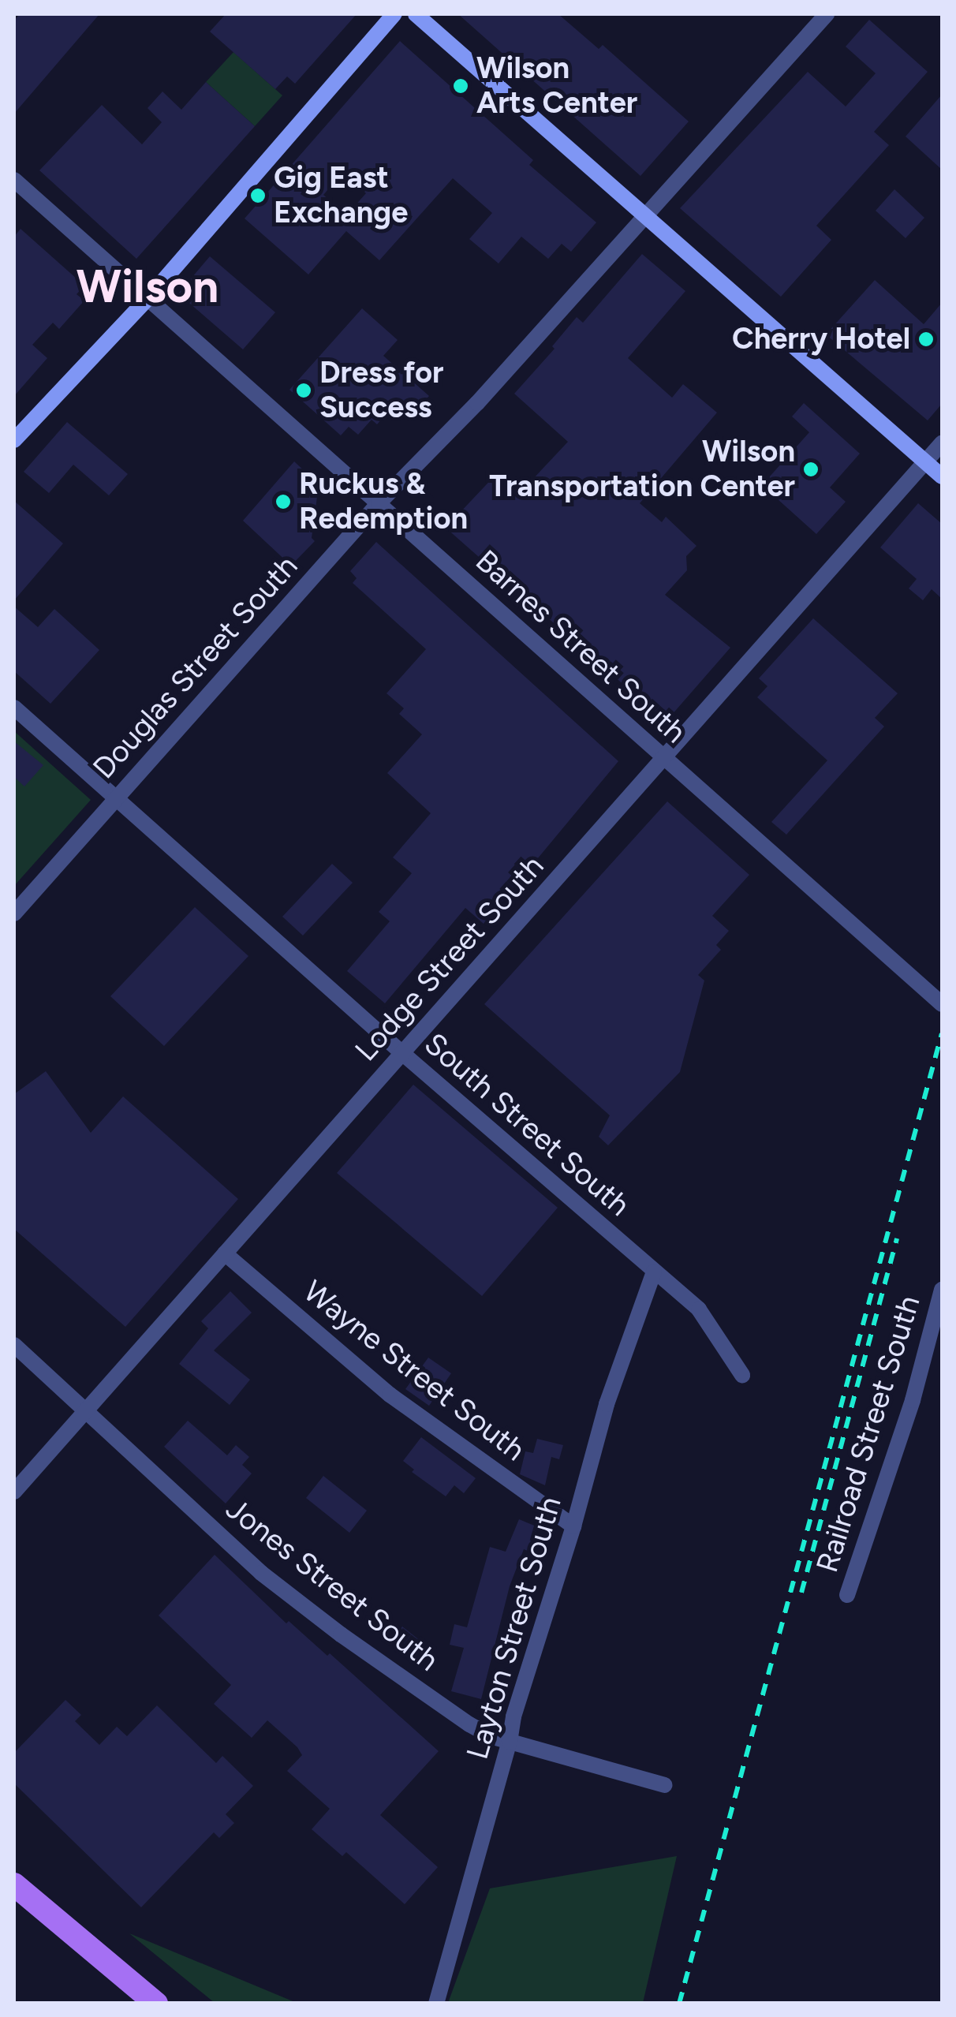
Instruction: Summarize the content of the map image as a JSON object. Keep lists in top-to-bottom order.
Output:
{
  "streets": {
    "street": [
      "Barnes Street South",
      "Douglas Street South",
      "Lodge Street South",
      "South Street South",
      "Wayne Street South",
      "Railroad Street South",
      "Jones Street South",
      "Layton Street South"
    ]
  },
  "crossings": [
    ["Barnes Street South", "Douglas Street South"],
    ["Barnes Street South", "Lodge Street South"],
    ["Douglas Street South", "South Street South"],
    ["Lodge Street South", "South Street South"],
    ["Lodge Street South", "Wayne Street South"],
    ["Lodge Street South", "Jones Street South"],
    ["South Street South", "Layton Street South"],
    ["Wayne Street South", "Layton Street South"],
    ["Jones Street South", "Layton Street South"]
  ],
  "districts": ["Wilson"],
  "places": [
    "Wilson Arts Center",
    "Gig East Exchange",
    "Cherry Hotel",
    "Dress for Success",
    "Wilson Transportation Center",
    "Ruckus & Redemption"
  ]
}
